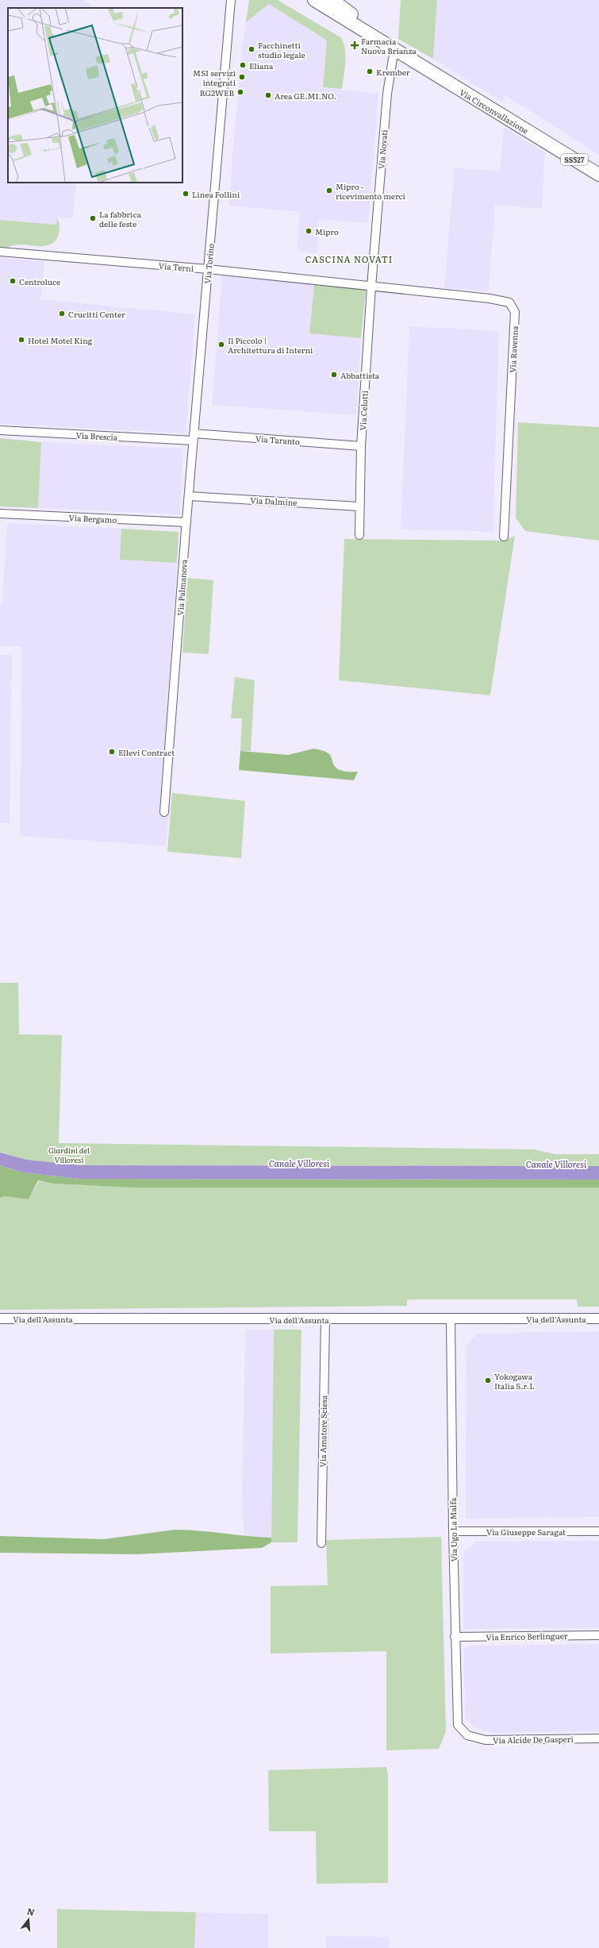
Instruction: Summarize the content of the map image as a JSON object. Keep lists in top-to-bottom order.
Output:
{
  "streets": {
    "main road": ["Via Circonvallazione", "SS527"],
    "street": [
      "Via Novati",
      "Via Torino",
      "Via Terni",
      "Via Ravenna",
      "Via Celotti",
      "Via Brescia",
      "Via Taranto",
      "Via Dalmine",
      "Via Bergamo",
      "Via Palmanova",
      "Via dell'Assunta",
      "Via Amatore Sciesa",
      "Via Ugo La Malfa",
      "Via Giuseppe Saragat",
      "Via Enrico Berlinguer",
      "Via Alcide De Gasperi"
    ]
  },
  "crossings": [
    ["Via Circonvallazione", "Via Novati"],
    ["Via Novati", "Via Terni"],
    ["Via Novati", "Via Ravenna"],
    ["Via Novati", "Via Celotti"],
    ["Via Torino", "Via Terni"],
    ["Via Torino", "Via Brescia"],
    ["Via Torino", "Via Taranto"],
    ["Via Torino", "Via Dalmine"],
    ["Via Torino", "Via Bergamo"],
    ["Via Torino", "Via Palmanova"],
    ["Via Terni", "Via Ravenna"],
    ["Via Terni", "Via Celotti"],
    ["Via Ravenna", "Via Celotti"],
    ["Via Celotti", "Via Taranto"],
    ["Via Celotti", "Via Dalmine"],
    ["Via Brescia", "Via Taranto"],
    ["Via Bergamo", "Via Palmanova"],
    ["Via dell'Assunta", "Via Amatore Sciesa"],
    ["Via dell'Assunta", "Via Ugo La Malfa"],
    ["Via Ugo La Malfa", "Via Giuseppe Saragat"],
    ["Via Ugo La Malfa", "Via Enrico Berlinguer"],
    ["Via Ugo La Malfa", "Via Alcide De Gasperi"]
  ],
  "districts": ["CASCINA NOVATI"],
  "water": ["Canale Villoresi"],
  "parks": ["Giardini del Villoresi"],
  "places": {
    "health": ["Farmacia Nuova Brianza"],
    "other": [
      "Facchinetti studio legale",
      "Eliana",
      "Krember",
      "MSI servizi integrati",
      "RG2WEB",
      "Area GE.MI.NO.",
      "Mipro - ricevimento merci",
      "Linea Follini",
      "La fabbrica delle feste",
      "Mipro",
      "Centroluce",
      "Crucitti Center",
      "Hotel Motel King",
      "Il Piccolo | Architettura di Interni",
      "Abbattista",
      "Ellevi Contract",
      "Yokogawa Italia S.r.L"
    ]
  },
  "north": "top"
}
